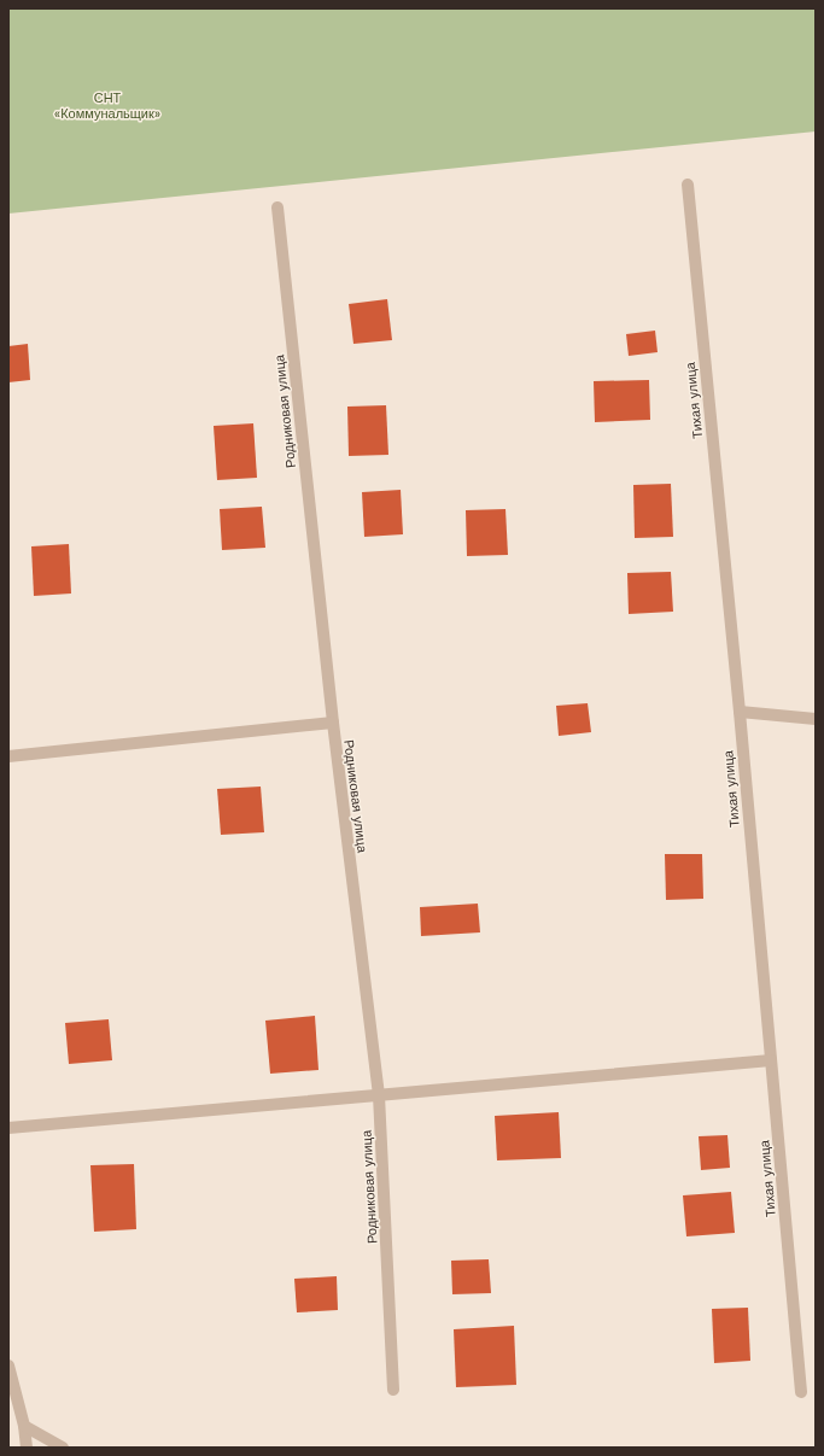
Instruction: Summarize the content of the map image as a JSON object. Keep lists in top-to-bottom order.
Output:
{
  "streets": {
    "street": ["Тихая улица", "Родниковая улица"]
  },
  "parks": ["СНТ «Коммунальщик»"]
}
